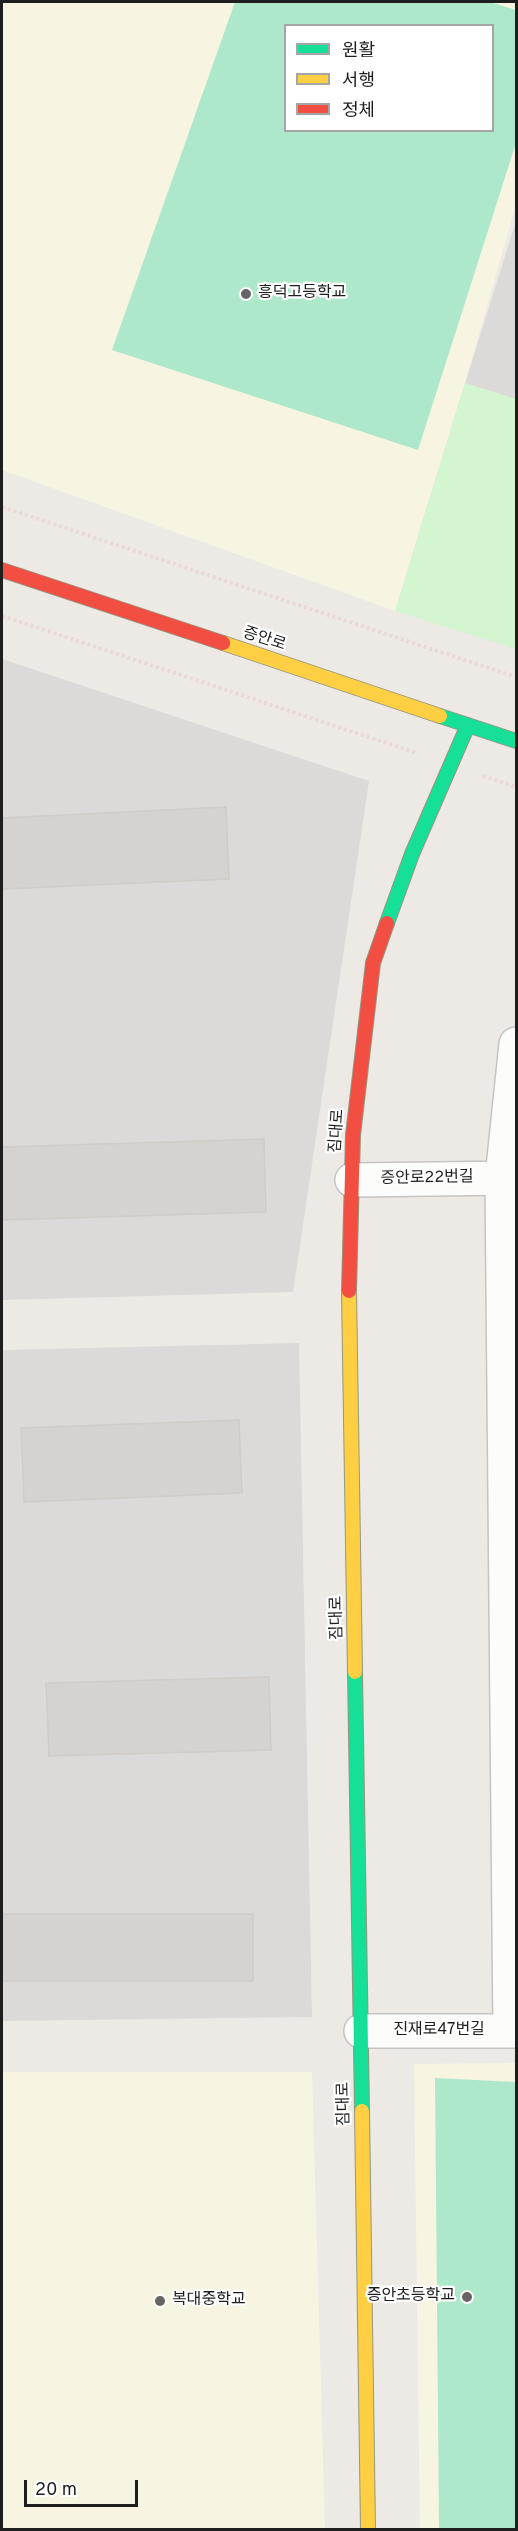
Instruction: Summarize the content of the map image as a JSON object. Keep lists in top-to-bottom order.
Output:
{
  "streets": {
    "street": [
      "증안로",
      "짐대로",
      "증안로22번길",
      "진재로47번길"
    ]
  },
  "crossings": [
    ["증안로", "짐대로"],
    ["짐대로", "증안로22번길"],
    ["짐대로", "진재로47번길"]
  ],
  "places": ["흥덕고등학교", "증안초등학교", "복대중학교"],
  "legend": ["원활", "서행", "정체"],
  "scale_bar": "20 m"
}
